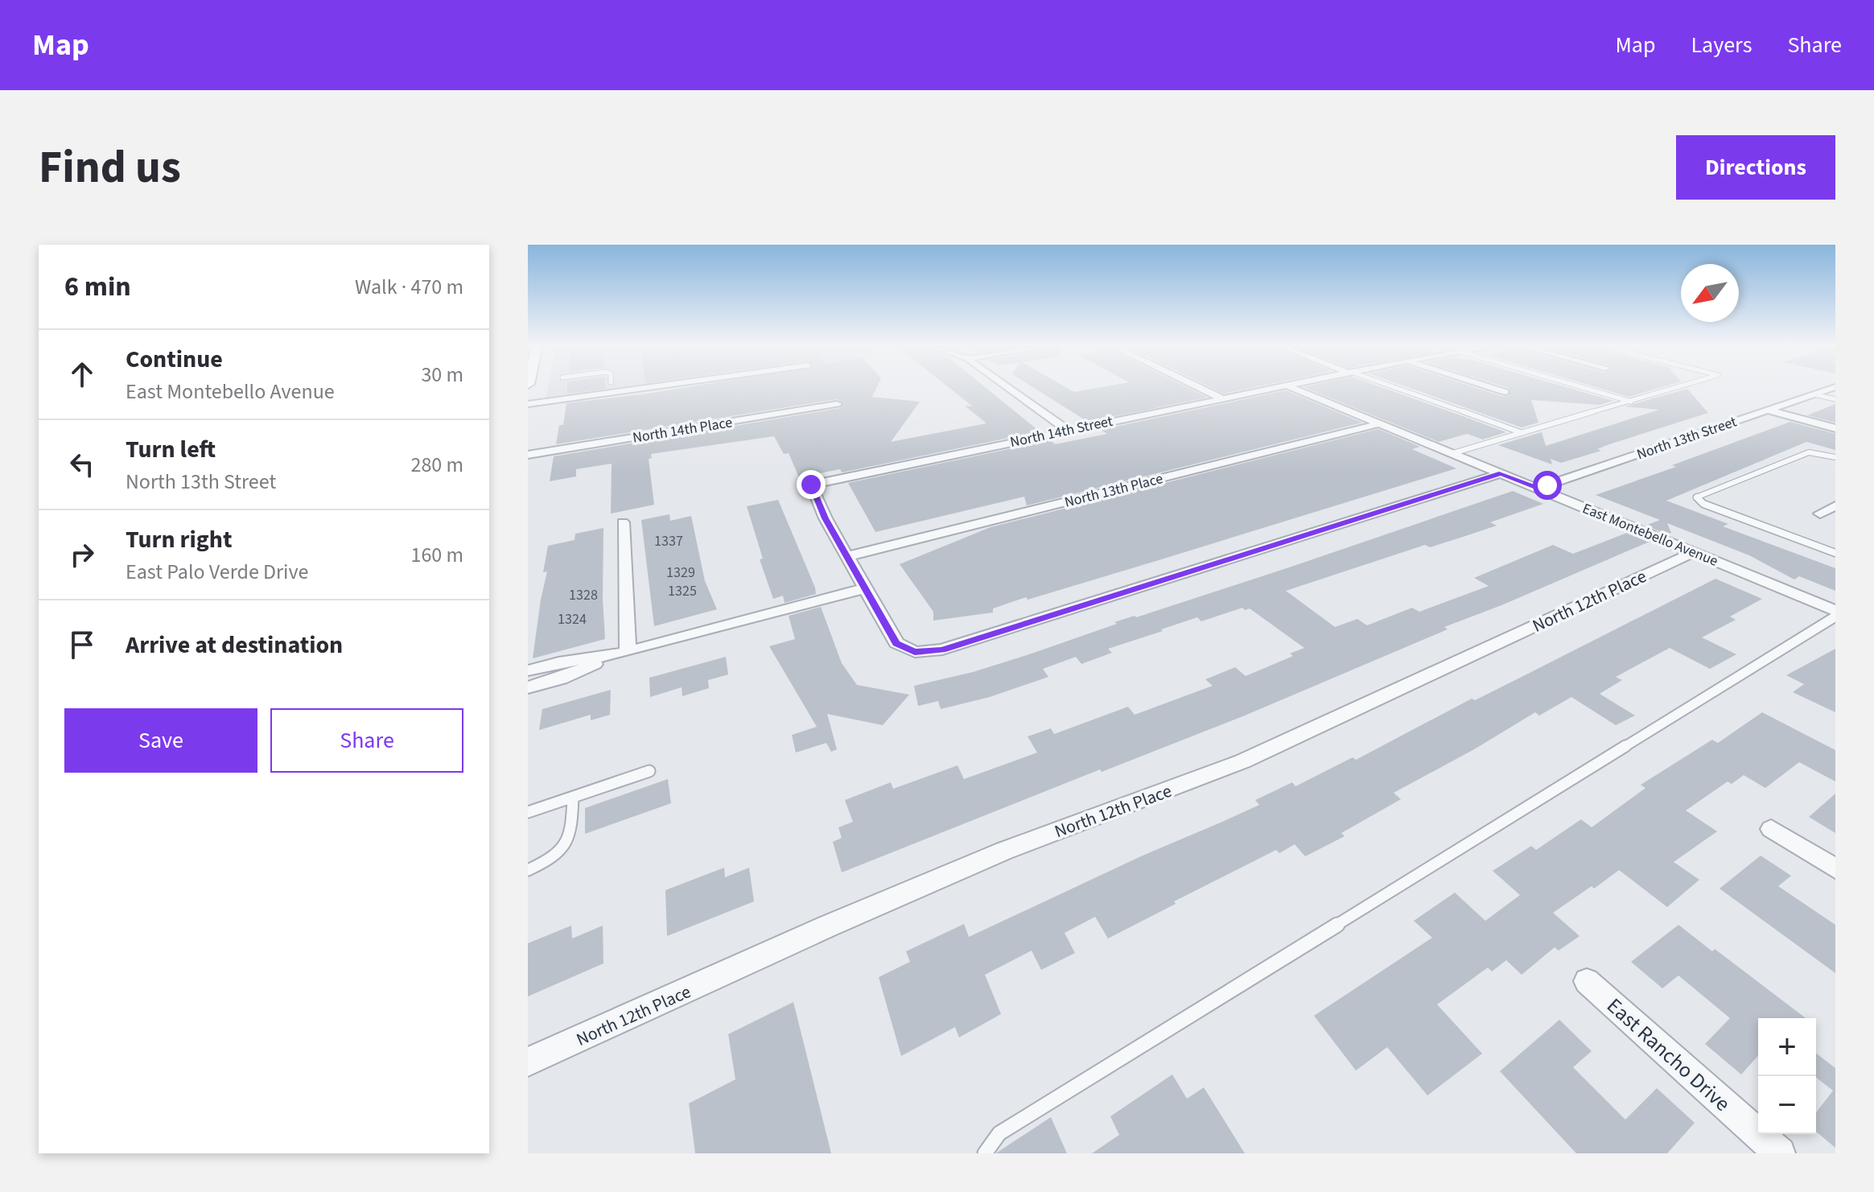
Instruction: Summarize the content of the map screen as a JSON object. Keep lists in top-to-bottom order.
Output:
{
  "streets": {
    "street": [
      "North 14th Place",
      "North 14th Street",
      "North 13th Street",
      "North 13th Place",
      "East Montebello Avenue",
      "North 12th Place",
      "East Rancho Drive"
    ]
  },
  "crossings": [
    ["North 14th Street", "North 13th Place"],
    ["North 13th Street", "East Montebello Avenue"],
    ["North 13th Place", "East Montebello Avenue"],
    ["East Montebello Avenue", "North 12th Place"]
  ],
  "house_numbers": [
    "1337",
    "1329",
    "1325",
    "1328",
    "1324"
  ],
  "north": "bottom left",
  "page": {
    "header": "Map",
    "nav": ["Map", "Layers", "Share"],
    "buttons": [
      "Directions",
      ["Save", "Share"]
    ],
    "title": "Find us",
    "heading": ["6 min", "Walk · 470 m"],
    "list": [
      ["Continue", "East Montebello Avenue", "30 m"],
      ["Turn left", "North 13th Street", "280 m"],
      ["Turn right", "East Palo Verde Drive", "160 m"],
      "Arrive at destination"
    ],
    "map_buttons": ["+", "−"]
  }
}
